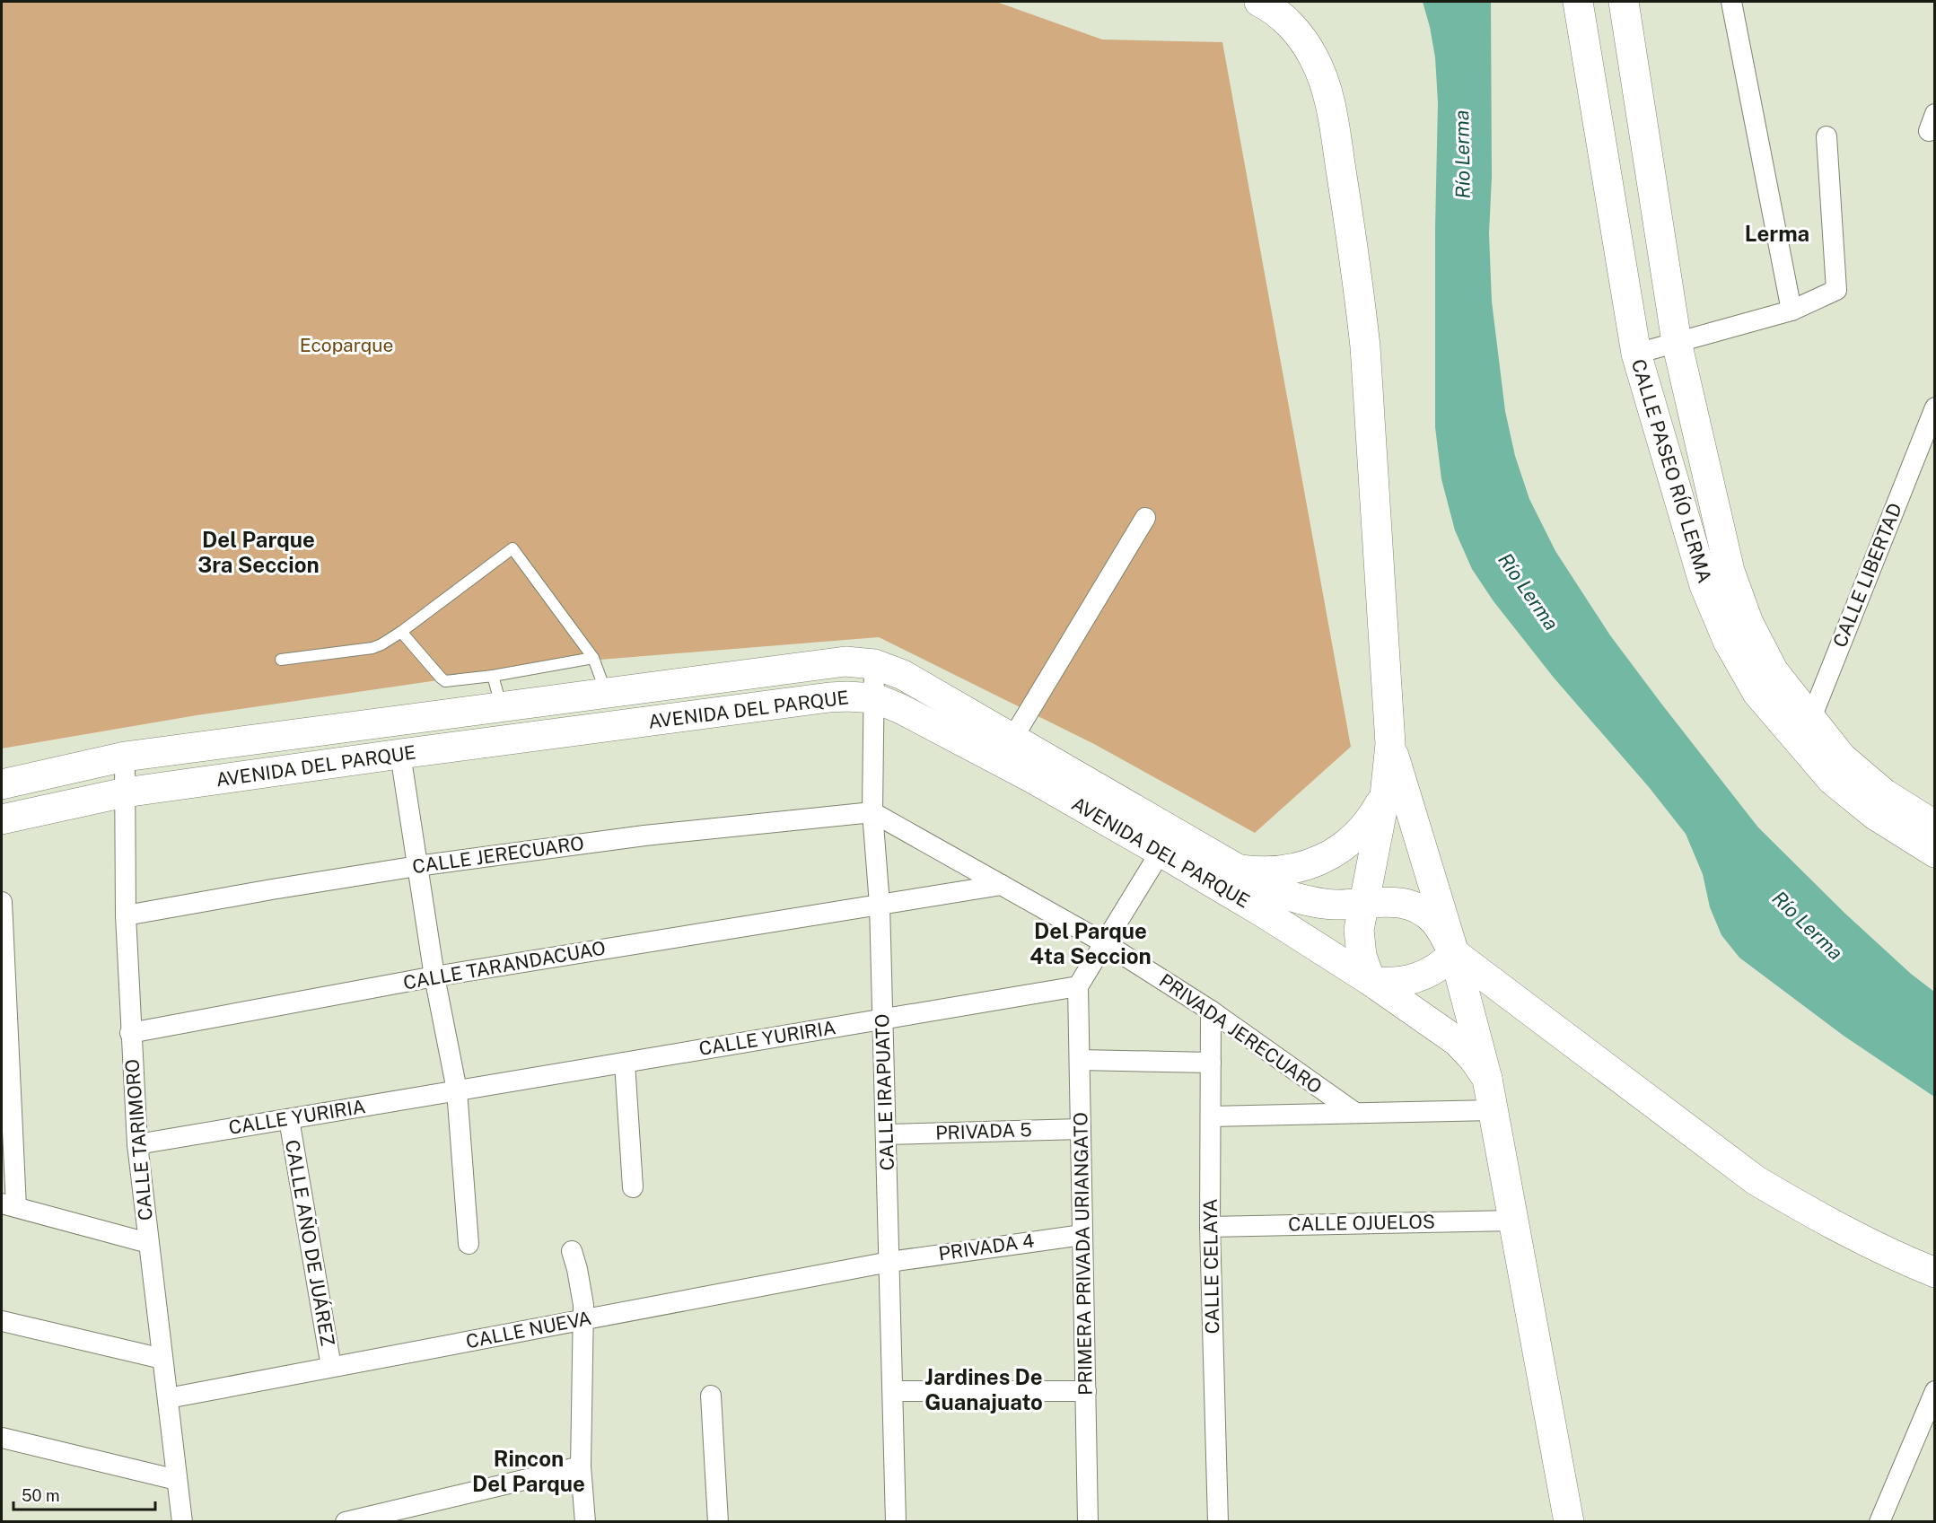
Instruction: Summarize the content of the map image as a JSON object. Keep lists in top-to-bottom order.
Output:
{
  "streets": {
    "street": [
      "CALLE PASEO RÍO LERMA",
      "CALLE LIBERTAD",
      "AVENIDA DEL PARQUE",
      "CALLE JERECUARO",
      "CALLE TARANDACUAO",
      "PRIVADA JERECUARO",
      "CALLE YURIRIA",
      "CALLE IRAPUATO",
      "PRIVADA 5",
      "CALLE TARIMORO",
      "CALLE OJUELOS",
      "CALLE AÑO DE JUÁREZ",
      "PRIVADA 4",
      "PRIMERA PRIVADA URIANGATO",
      "CALLE CELAYA",
      "CALLE NUEVA"
    ]
  },
  "crossings": [
    ["CALLE PASEO RÍO LERMA", "CALLE LIBERTAD"],
    ["AVENIDA DEL PARQUE", "CALLE IRAPUATO"],
    ["AVENIDA DEL PARQUE", "CALLE TARIMORO"],
    ["CALLE JERECUARO", "PRIVADA JERECUARO"],
    ["CALLE JERECUARO", "CALLE IRAPUATO"],
    ["CALLE JERECUARO", "CALLE TARIMORO"],
    ["CALLE TARANDACUAO", "PRIVADA JERECUARO"],
    ["CALLE TARANDACUAO", "CALLE IRAPUATO"],
    ["CALLE TARANDACUAO", "CALLE TARIMORO"],
    ["PRIVADA JERECUARO", "CALLE IRAPUATO"],
    ["PRIVADA JERECUARO", "CALLE CELAYA"],
    ["CALLE YURIRIA", "CALLE IRAPUATO"],
    ["CALLE YURIRIA", "CALLE TARIMORO"],
    ["CALLE YURIRIA", "CALLE AÑO DE JUÁREZ"],
    ["CALLE YURIRIA", "PRIMERA PRIVADA URIANGATO"],
    ["CALLE IRAPUATO", "PRIVADA 5"],
    ["CALLE IRAPUATO", "PRIVADA 4"],
    ["CALLE IRAPUATO", "CALLE NUEVA"],
    ["PRIVADA 5", "PRIMERA PRIVADA URIANGATO"],
    ["CALLE TARIMORO", "CALLE NUEVA"],
    ["CALLE OJUELOS", "CALLE CELAYA"],
    ["CALLE AÑO DE JUÁREZ", "CALLE NUEVA"],
    ["PRIVADA 4", "PRIMERA PRIVADA URIANGATO"],
    ["PRIVADA 4", "CALLE NUEVA"]
  ],
  "districts": [
    "Lerma",
    "Del Parque 3ra Seccion",
    "Del Parque 4ta Seccion",
    "Jardines De Guanajuato",
    "Rincon Del Parque"
  ],
  "water": ["Río Lerma"],
  "parks": ["Ecoparque"],
  "scale_bar": "50 m"
}
